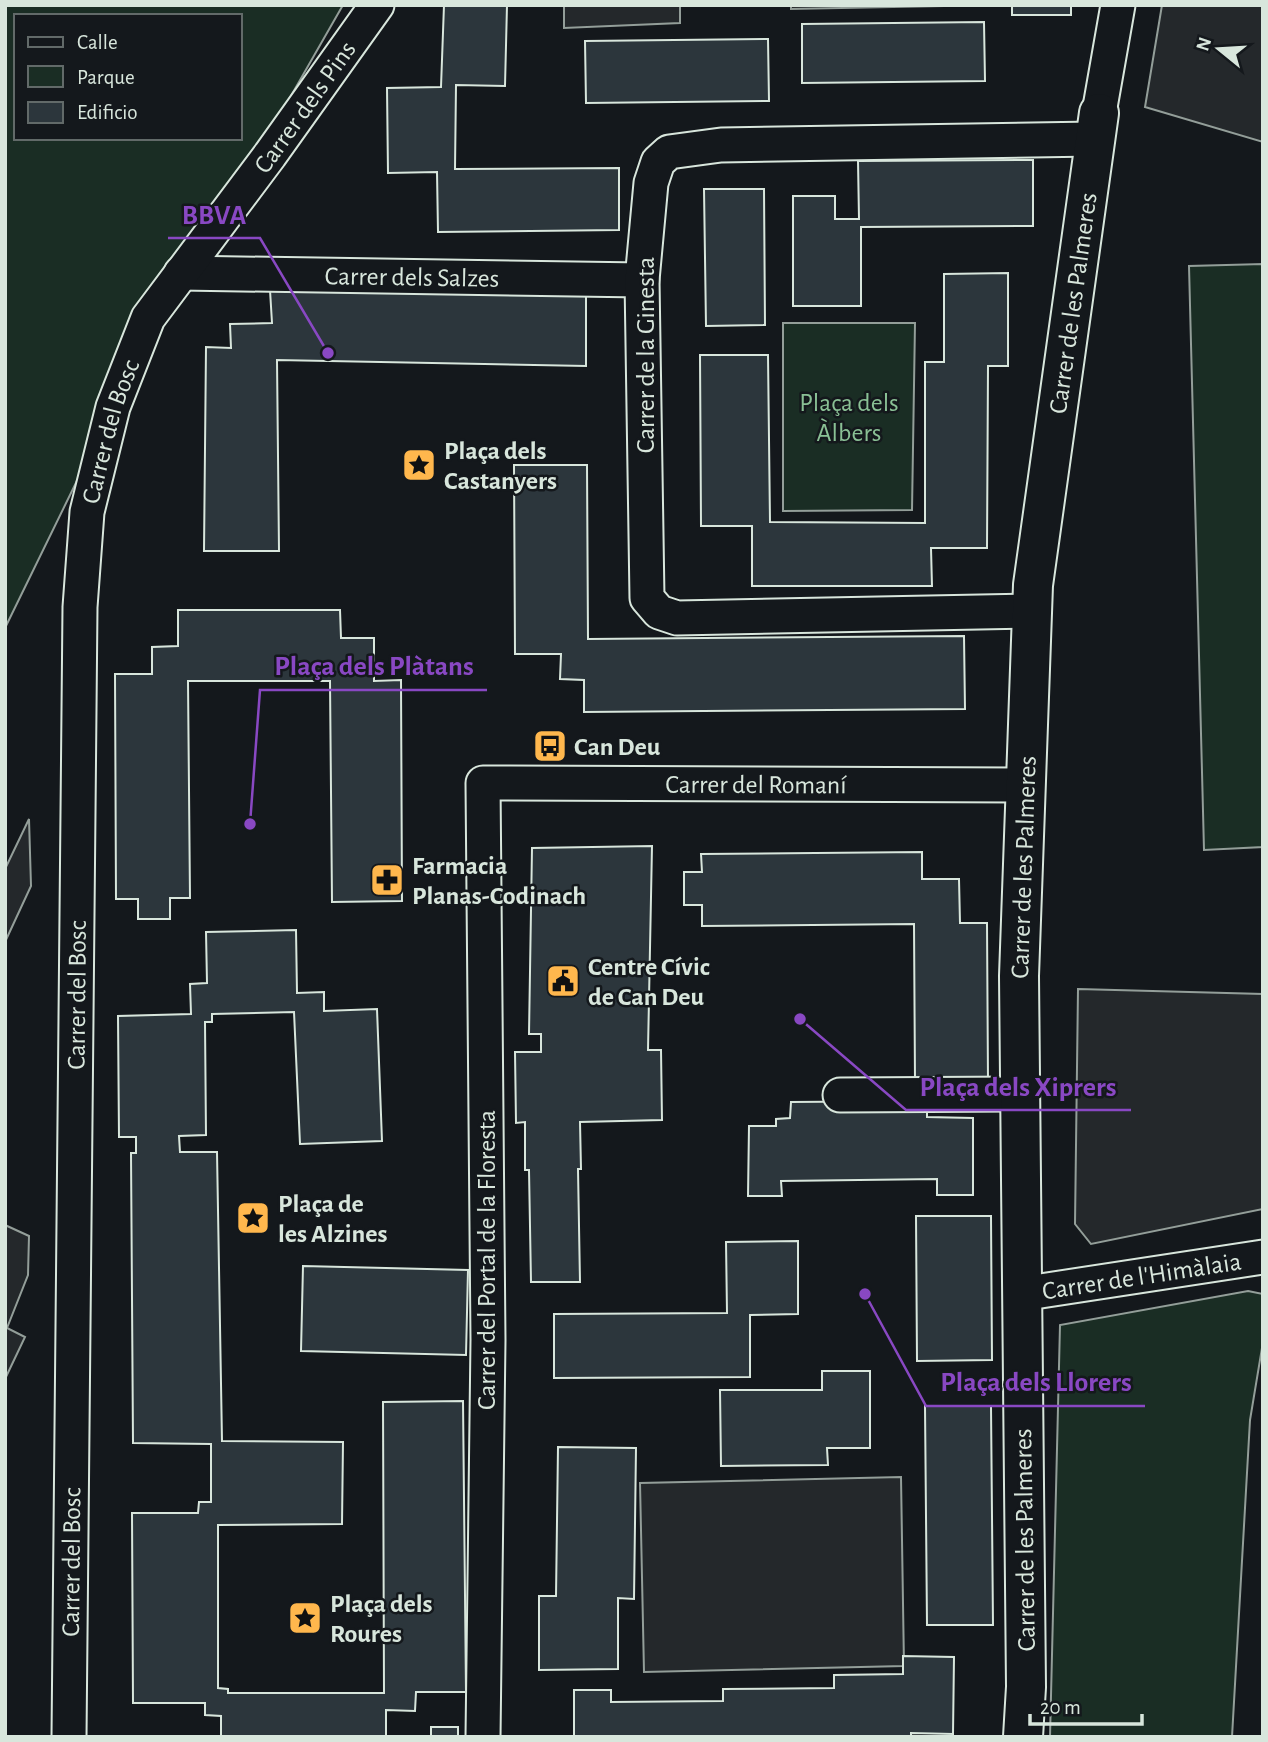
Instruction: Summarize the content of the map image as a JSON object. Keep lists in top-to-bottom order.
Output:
{
  "streets": {
    "street": [
      "Carrer dels Pins",
      "Carrer dels Salzes",
      "Carrer de les Palmeres",
      "Carrer de la Ginesta",
      "Carrer del Bosc",
      "Carrer del Romaní",
      "Carrer del Portal de la Floresta",
      "Carrer de l'Himàlaia"
    ]
  },
  "crossings": [
    ["Carrer dels Pins", "Carrer dels Salzes"],
    ["Carrer dels Pins", "Carrer del Bosc"],
    ["Carrer dels Salzes", "Carrer de la Ginesta"],
    ["Carrer dels Salzes", "Carrer del Bosc"],
    ["Carrer de les Palmeres", "Carrer de la Ginesta"],
    ["Carrer de les Palmeres", "Carrer del Romaní"],
    ["Carrer de les Palmeres", "Carrer de l'Himàlaia"],
    ["Carrer del Romaní", "Carrer del Portal de la Floresta"]
  ],
  "parks": ["Plaça dels Àlbers"],
  "places": {
    "other": [
      "BBVA",
      "Plaça dels Plàtans",
      "Plaça dels Xiprers",
      "Plaça dels Llorers"
    ],
    "place": ["Plaça dels Castanyers", "Plaça de les Alzines", "Plaça dels Roures"],
    "bus stop": ["Can Deu"],
    "pharmacy": ["Farmacia Planas-Codinach"],
    "public building": ["Centre Cívic de Can Deu"]
  },
  "legend": ["Calle", "Parque", "Edificio"],
  "scale_bar": "20 m",
  "north": "left"
}
